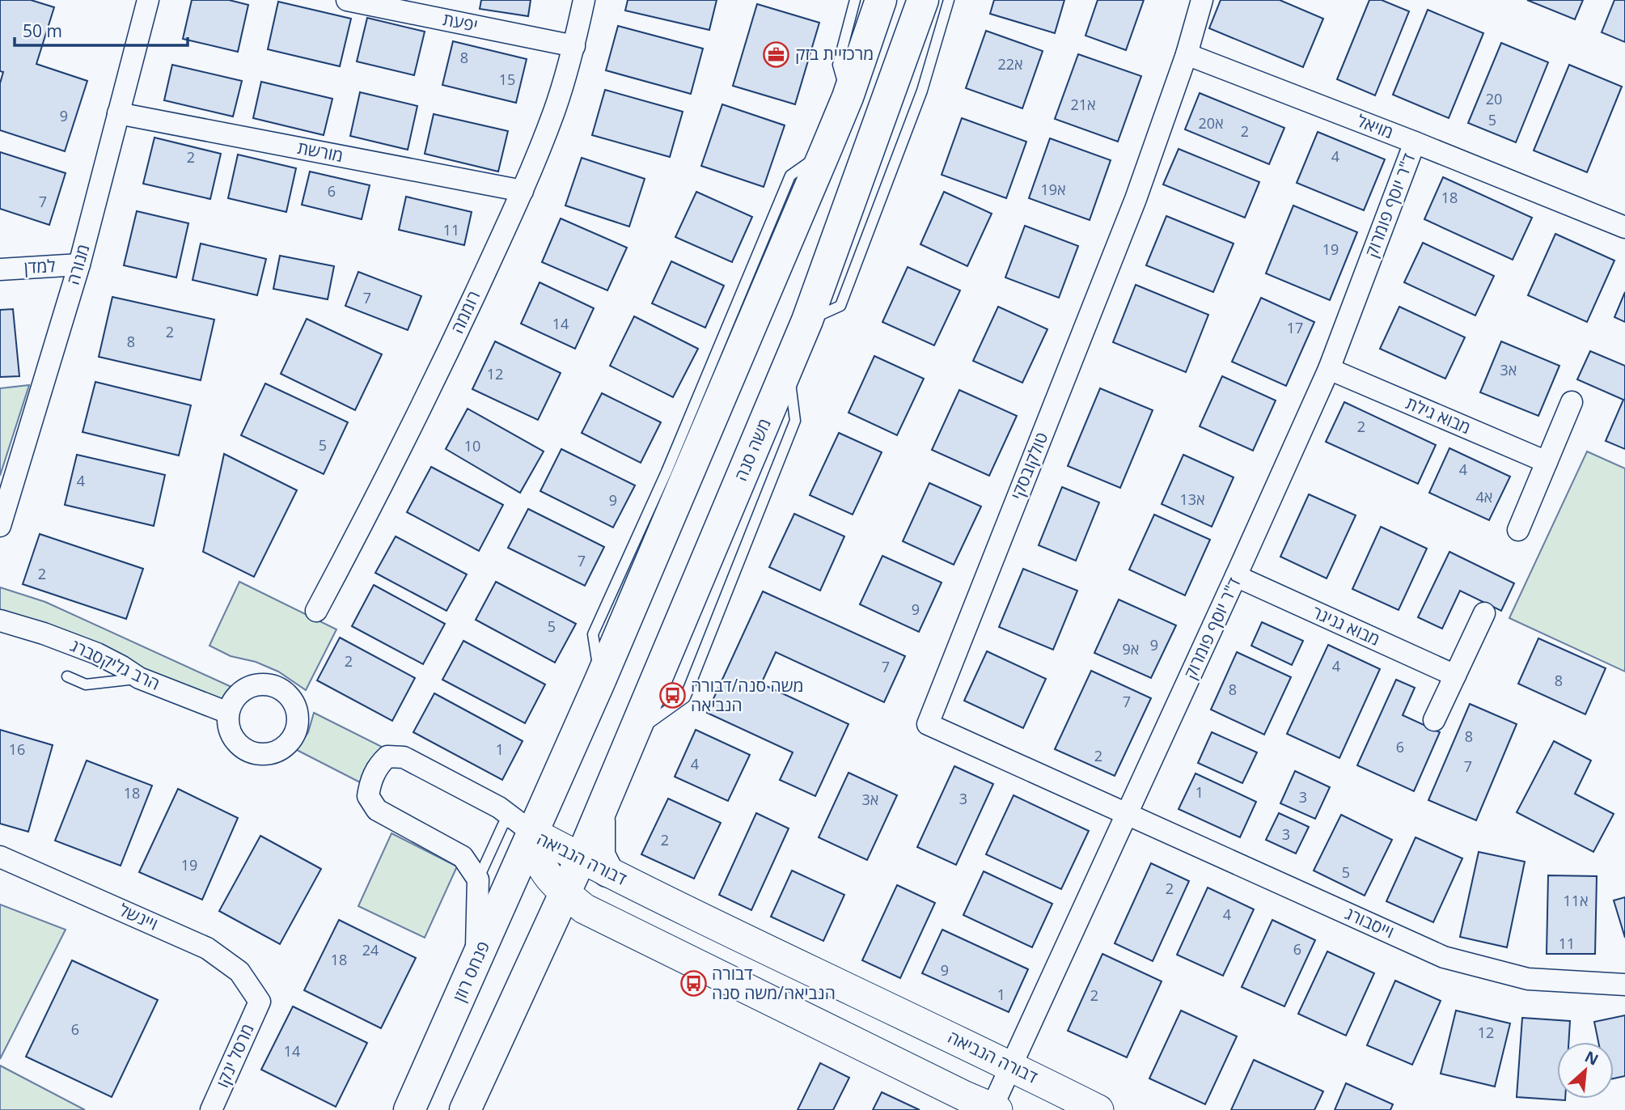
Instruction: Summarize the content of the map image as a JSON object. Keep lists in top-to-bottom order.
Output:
{
  "streets": {
    "main road": ["משה סנה", "פנחס רוזן"],
    "street": [
      "יפעת",
      "מויאל",
      "מורשת",
      "ד\"ר יוסף פומרוק",
      "מנורה",
      "למדן",
      "רוממה",
      "מבוא גילת",
      "טולקובסקי",
      "מבוא גניגר",
      "הרב גליקסברג",
      "דבורה הנביאה",
      "ויינשל",
      "וייסבורג",
      "מרסל ינקו"
    ]
  },
  "crossings": [
    ["יפעת", "רוממה"],
    ["מויאל", "ד\"ר יוסף פומרוק"],
    ["מויאל", "טולקובסקי"],
    ["מורשת", "מנורה"],
    ["מורשת", "רוממה"],
    ["ד\"ר יוסף פומרוק", "מבוא גילת"],
    ["ד\"ר יוסף פומרוק", "טולקובסקי"],
    ["ד\"ר יוסף פומרוק", "מבוא גניגר"],
    ["ד\"ר יוסף פומרוק", "דבורה הנביאה"],
    ["ד\"ר יוסף פומרוק", "וייסבורג"],
    ["מנורה", "למדן"],
    ["משה סנה", "דבורה הנביאה"],
    ["טולקובסקי", "וייסבורג"],
    ["דבורה הנביאה", "פנחס רוזן"],
    ["ויינשל", "מרסל ינקו"]
  ],
  "places": {
    "office": ["מרכזיית בזק"],
    "bus stop": ["משה סנה/דבורה הנביאה", "דבורה הנביאה/משה סנה"]
  },
  "house_numbers": [
    "8",
    "22א",
    "15",
    "20",
    "21א",
    "9",
    "5",
    "20א",
    "2",
    "4",
    "2",
    "19א",
    "6",
    "18",
    "7",
    "11",
    "19",
    "7",
    "14",
    "17",
    "2",
    "8",
    "3א",
    "12",
    "2",
    "5",
    "10",
    "4",
    "4",
    "4א",
    "13א",
    "9",
    "7",
    "2",
    "9",
    "5",
    "9",
    "9א",
    "2",
    "4",
    "7",
    "8",
    "8",
    "7",
    "8",
    "6",
    "16",
    "1",
    "2",
    "4",
    "7",
    "1",
    "18",
    "3",
    "3",
    "3א",
    "3",
    "2",
    "19",
    "5",
    "2",
    "11א",
    "4",
    "11",
    "6",
    "24",
    "18",
    "9",
    "1",
    "2",
    "6",
    "12",
    "14"
  ],
  "scale_bar": "50 m",
  "north": "top right"
}
